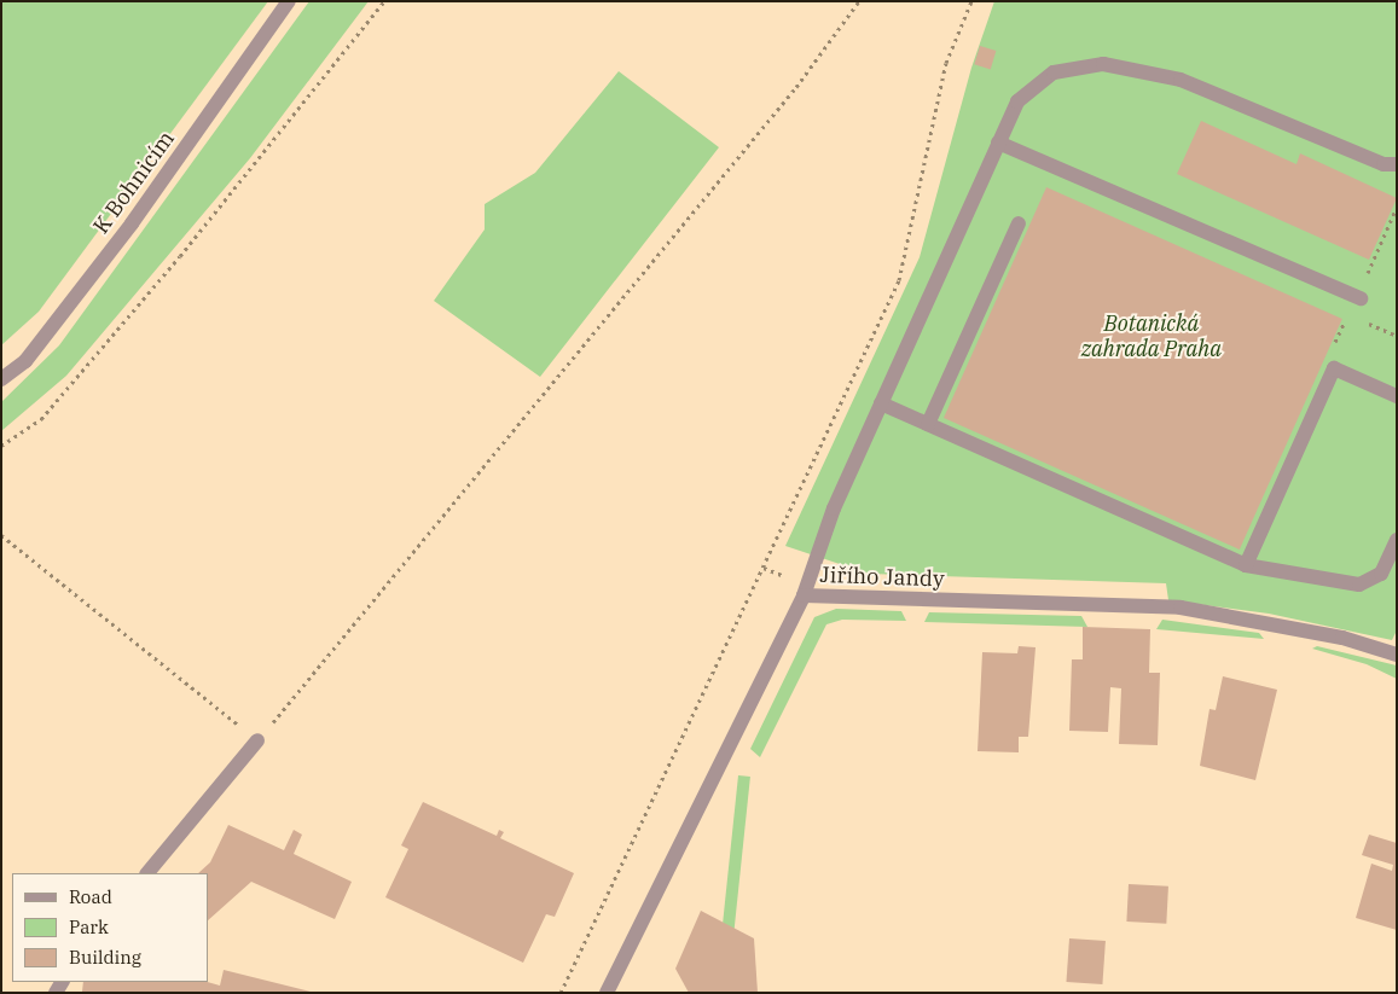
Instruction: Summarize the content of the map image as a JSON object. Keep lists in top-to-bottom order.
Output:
{
  "streets": {
    "street": ["K Bohnicím", "Jiřího Jandy"]
  },
  "parks": ["Botanická zahrada Praha"],
  "legend": ["Road", "Park", "Building"]
}
